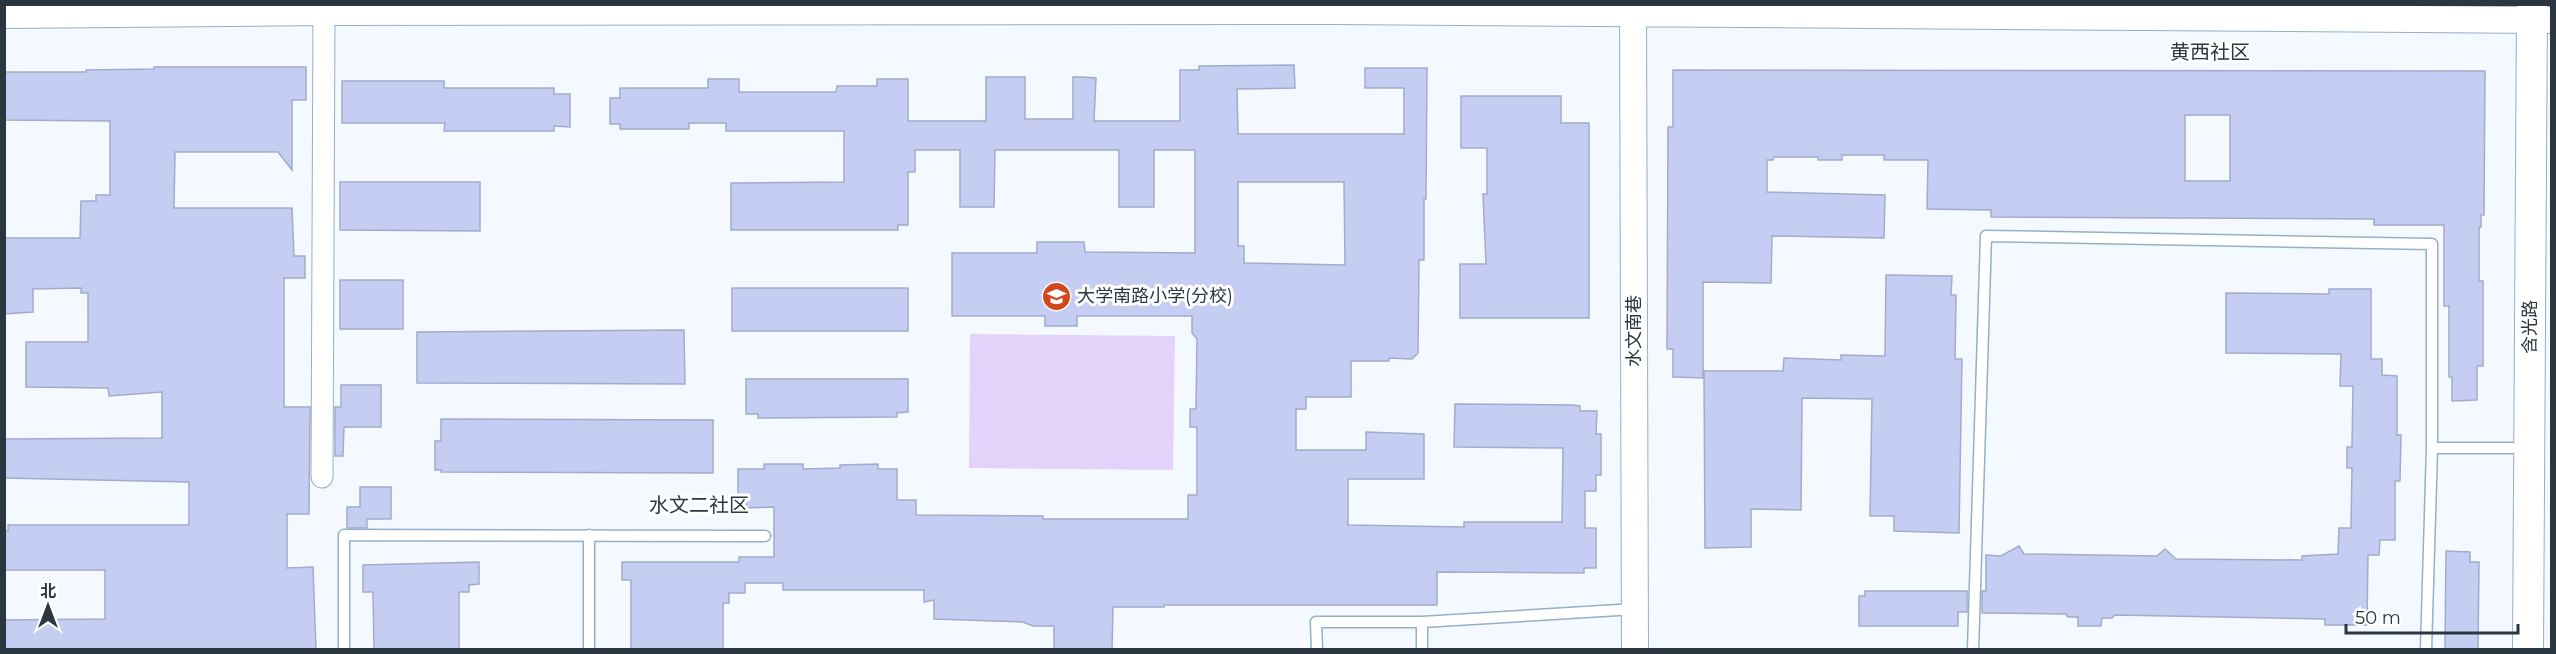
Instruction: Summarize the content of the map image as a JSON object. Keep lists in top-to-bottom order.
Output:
{
  "streets": {
    "main road": ["含光路"],
    "street": ["水文南巷"]
  },
  "districts": ["黄西社区", "水文二社区"],
  "places": {
    "school or university": ["大学南路小学(分校)"]
  },
  "scale_bar": "50 m",
  "north": "top"
}
